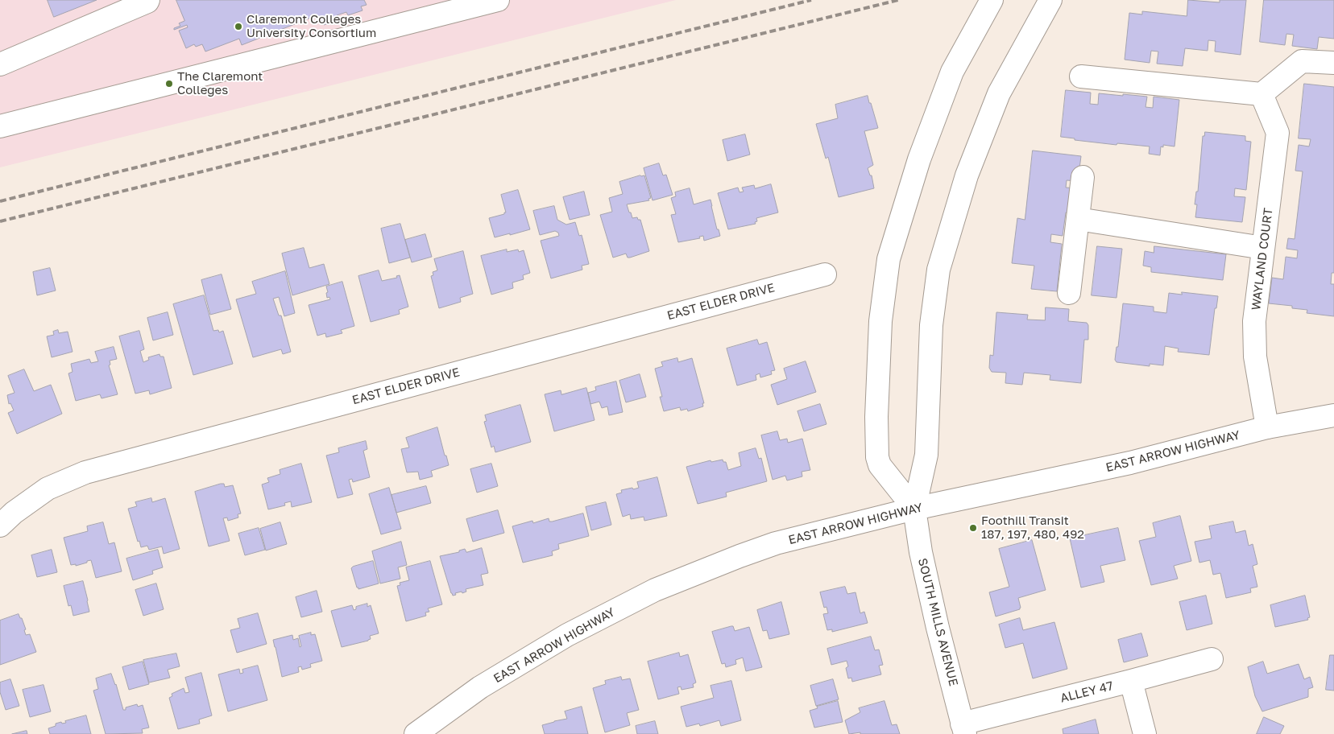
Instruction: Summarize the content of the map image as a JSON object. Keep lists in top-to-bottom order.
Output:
{
  "streets": {
    "main road": [
      "WAYLAND COURT",
      "EAST ELDER DRIVE",
      "EAST ARROW HIGHWAY",
      "SOUTH MILLS AVENUE",
      "ALLEY 47"
    ]
  },
  "crossings": [
    ["WAYLAND COURT", "EAST ARROW HIGHWAY"],
    ["EAST ARROW HIGHWAY", "SOUTH MILLS AVENUE"],
    ["SOUTH MILLS AVENUE", "ALLEY 47"]
  ],
  "places": ["Claremont Colleges University Consortium", "The Claremont Colleges", "Foothill Transit 187, 197, 480, 492"]
}
